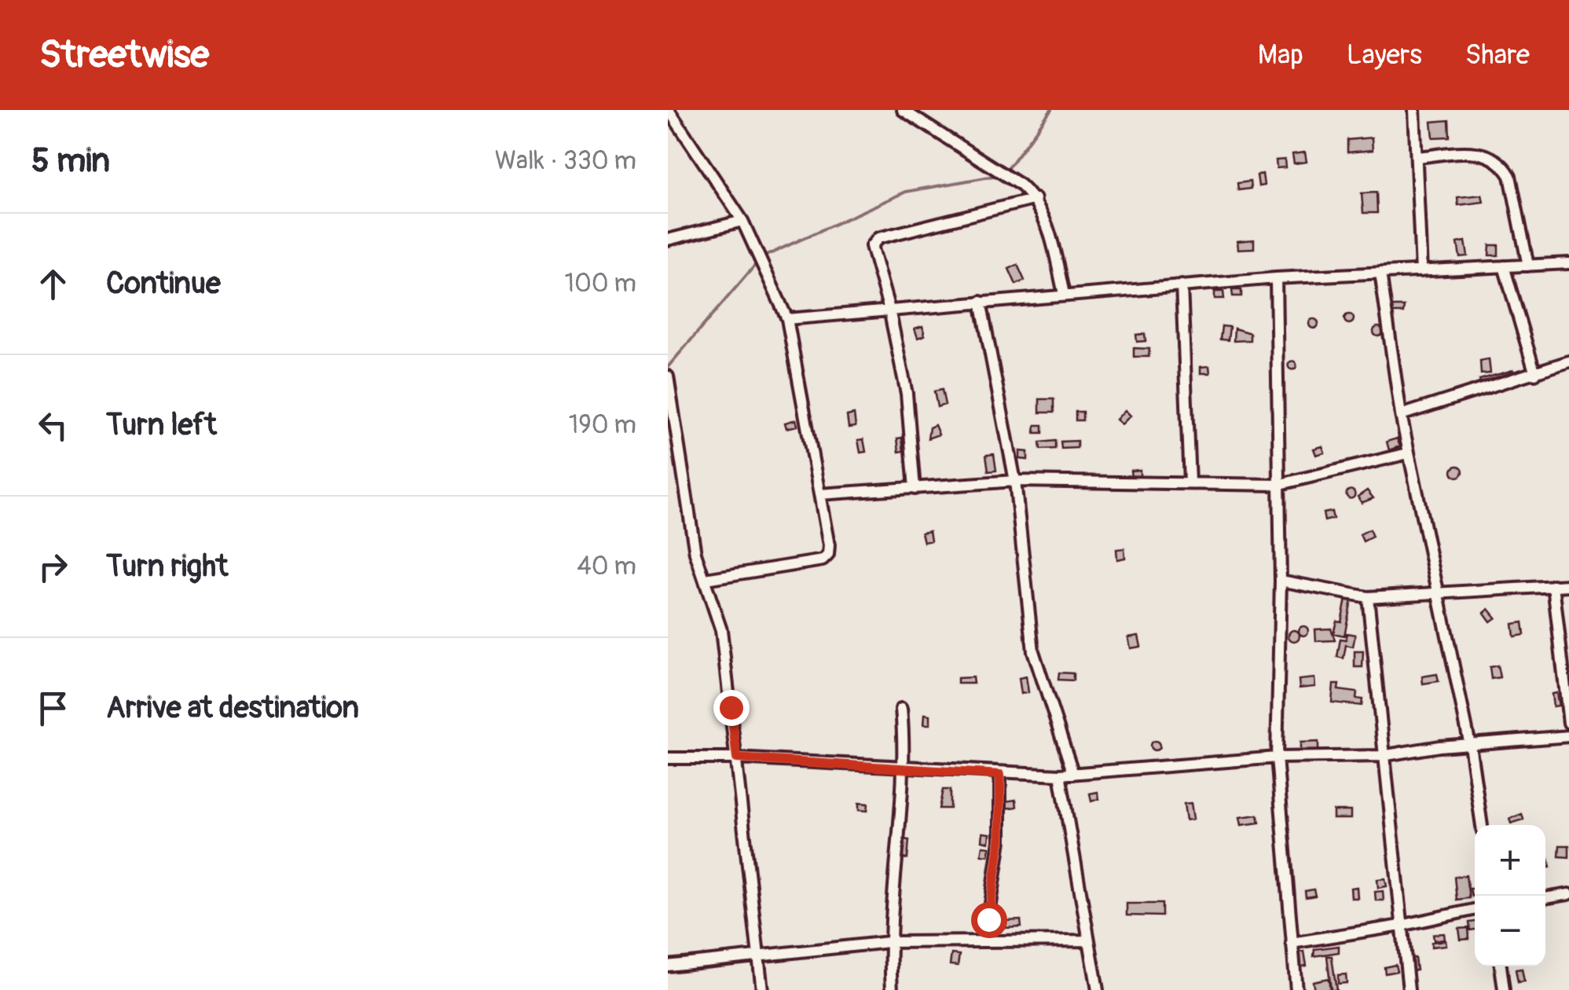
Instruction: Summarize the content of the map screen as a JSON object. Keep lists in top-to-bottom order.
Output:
{
  "page": {
    "header": "Streetwise",
    "nav": ["Map", "Layers", "Share"],
    "heading": ["5 min", "Walk · 330 m"],
    "list": [
      ["Continue", "100 m"],
      ["Turn left", "190 m"],
      ["Turn right", "40 m"],
      "Arrive at destination"
    ],
    "map_buttons": ["+", "−"]
  }
}
